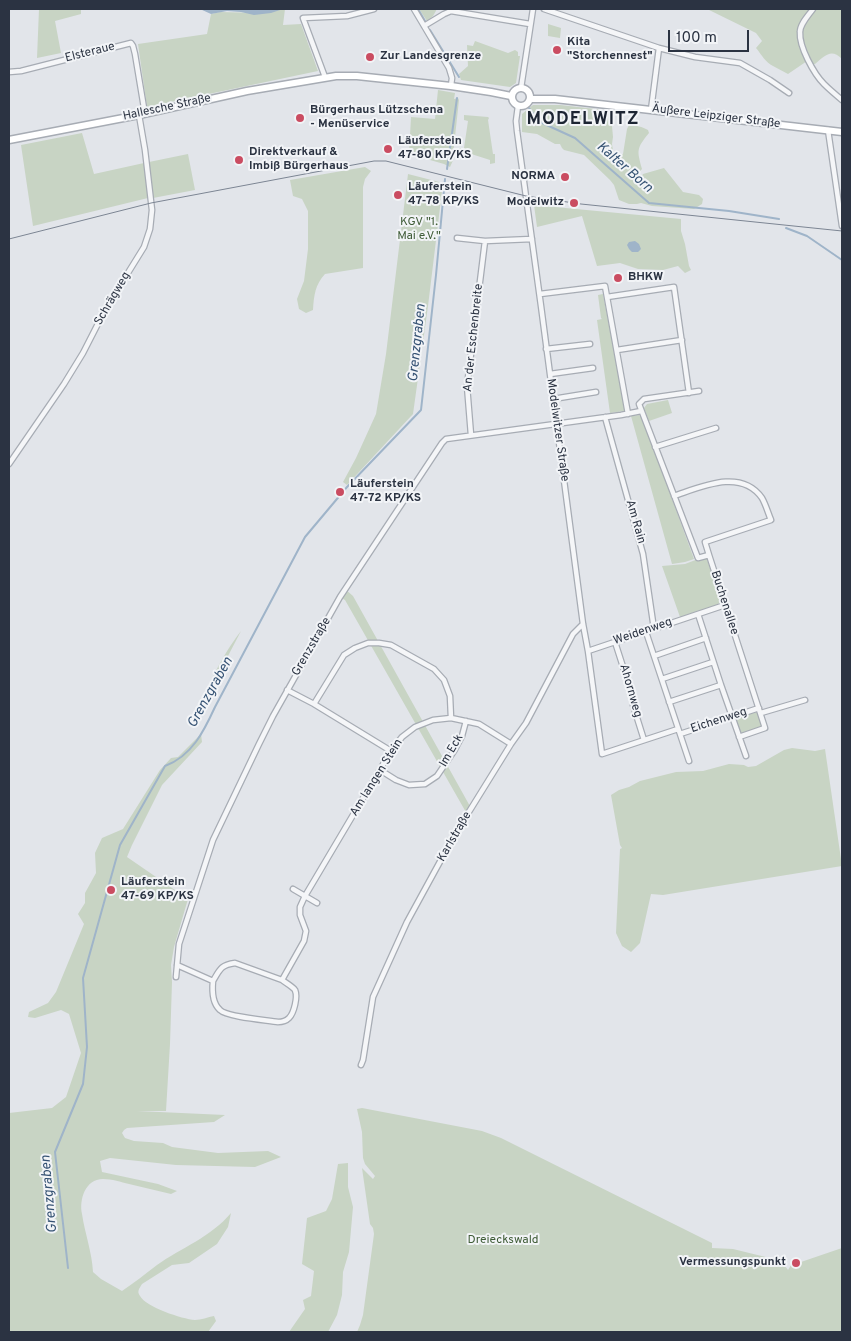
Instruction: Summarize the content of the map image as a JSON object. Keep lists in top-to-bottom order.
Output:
{
  "streets": {
    "street": [
      "Elsteraue",
      "Hallesche Straße",
      "Äußere Leipziger Straße",
      "Schrägweg",
      "An der Eschenbreite",
      "Modelwitzer Straße",
      "Am Rain",
      "Buchenallee",
      "Weidenweg",
      "Grenzstraße",
      "Ahornweg",
      "Eichenweg",
      "Im Eck",
      "Am langen Stein",
      "Karlstraße"
    ]
  },
  "crossings": [
    ["Elsteraue", "Hallesche Straße"],
    ["Elsteraue", "Schrägweg"],
    ["Hallesche Straße", "Schrägweg"],
    ["Äußere Leipziger Straße", "Modelwitzer Straße"],
    ["An der Eschenbreite", "Grenzstraße"],
    ["Modelwitzer Straße", "Weidenweg"],
    ["Modelwitzer Straße", "Grenzstraße"],
    ["Modelwitzer Straße", "Eichenweg"],
    ["Modelwitzer Straße", "Karlstraße"],
    ["Am Rain", "Weidenweg"],
    ["Am Rain", "Grenzstraße"],
    ["Buchenallee", "Weidenweg"],
    ["Buchenallee", "Grenzstraße"],
    ["Buchenallee", "Eichenweg"],
    ["Weidenweg", "Ahornweg"],
    ["Ahornweg", "Eichenweg"],
    ["Im Eck", "Am langen Stein"],
    ["Am langen Stein", "Karlstraße"]
  ],
  "districts": ["MODELWITZ"],
  "water": ["Kalter Born", "Grenzgraben"],
  "parks": ["KGV \"1. Mai e.V.\"", "Dreieckswald"],
  "places": [
    "Kita \"Storchennest\"",
    "Zur Landesgrenze",
    "Bürgerhaus Lützschena - Menüservice",
    "Läuferstein 47-80 KP/KS",
    "Direktverkauf & Imbiß Bürgerhaus",
    "NORMA",
    "Läuferstein 47-78 KP/KS",
    "Modelwitz",
    "BHKW",
    "Läuferstein 47-72 KP/KS",
    "Läuferstein 47-69 KP/KS",
    "Vermessungspunkt"
  ],
  "scale_bar": "100 m"
}
